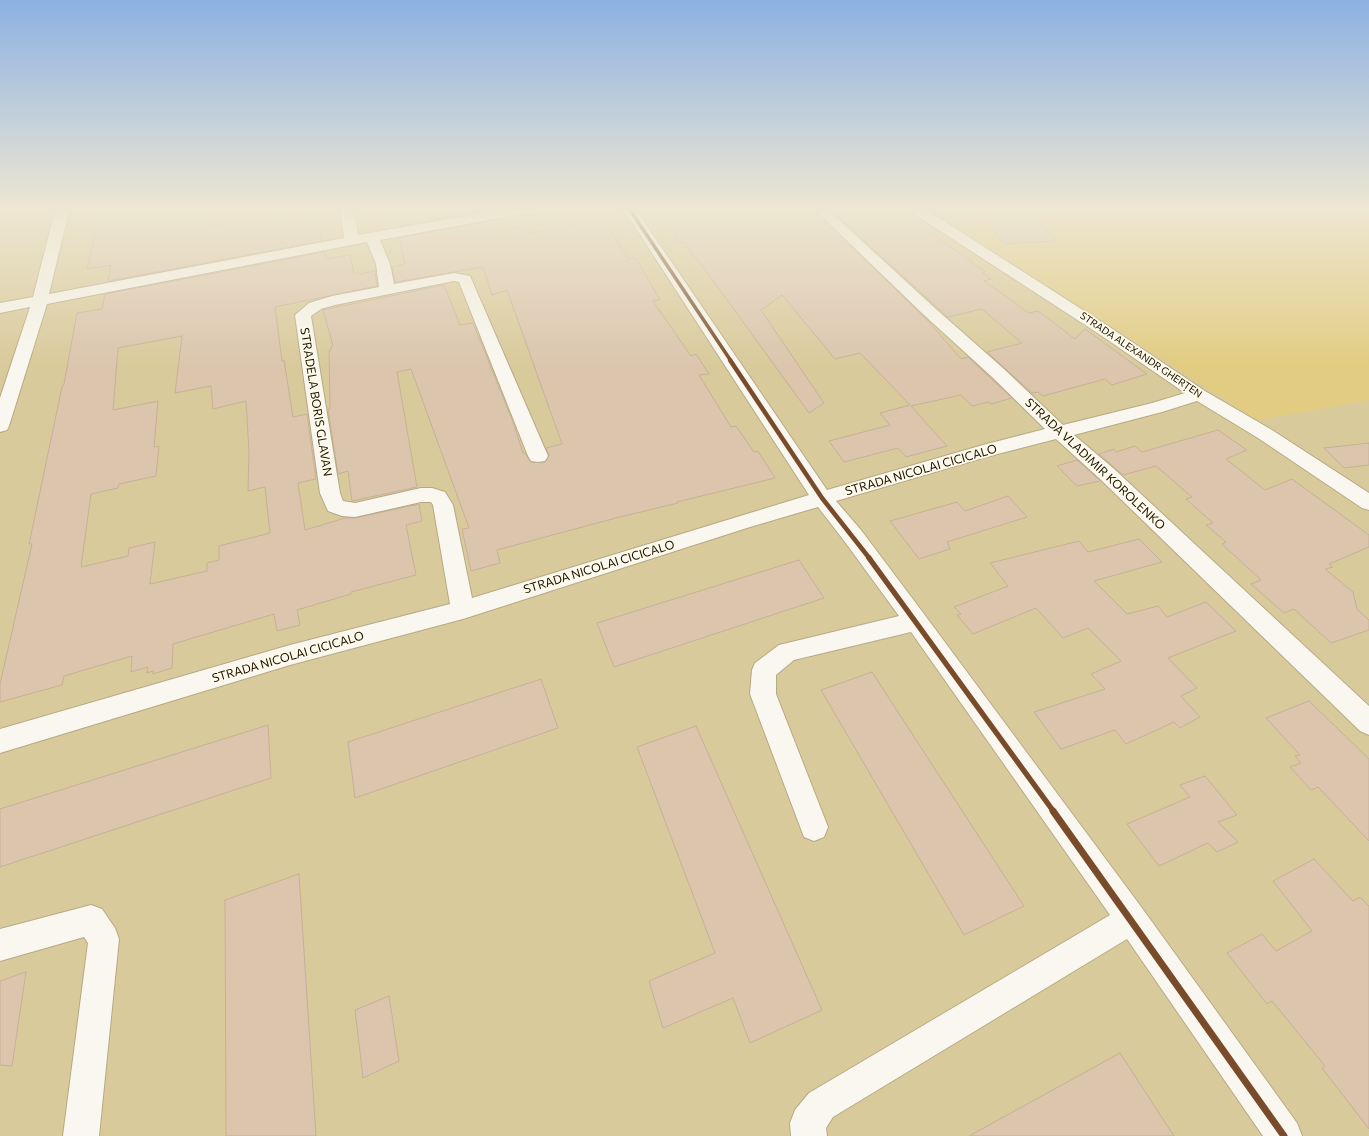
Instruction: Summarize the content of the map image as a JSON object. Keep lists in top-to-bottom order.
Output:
{
  "streets": {
    "street": [
      "STRADA ALEXANDR GHERȚEN",
      "STRADELA BORIS GLAVAN",
      "STRADA VLADIMIR KOROLENKO",
      "STRADA NICOLAI CICICALO"
    ]
  },
  "crossings": [
    ["STRADA ALEXANDR GHERȚEN", "STRADA NICOLAI CICICALO"],
    ["STRADELA BORIS GLAVAN", "STRADA NICOLAI CICICALO"],
    ["STRADA VLADIMIR KOROLENKO", "STRADA NICOLAI CICICALO"]
  ]
}
